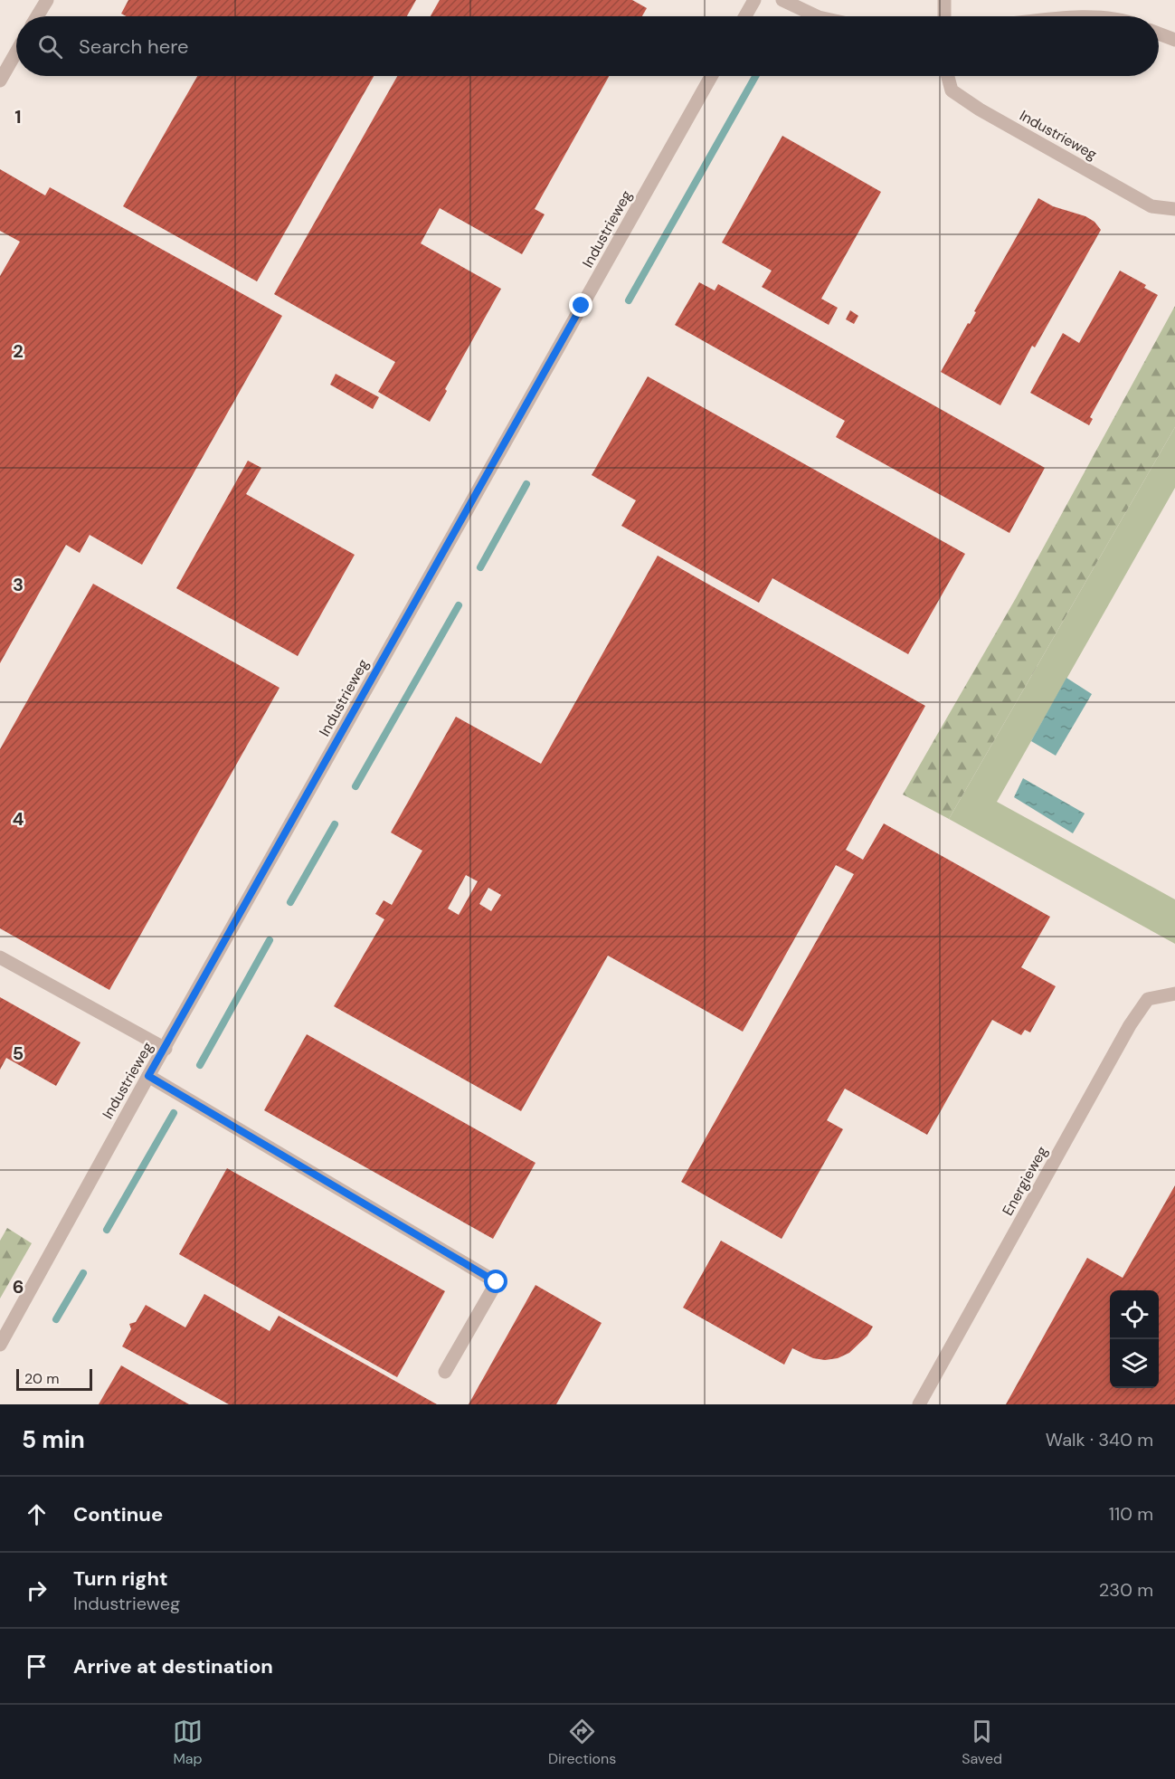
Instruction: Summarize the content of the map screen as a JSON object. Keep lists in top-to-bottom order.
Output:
{
  "streets": {
    "street": ["Industrieweg", "Energieweg"]
  },
  "scale_bar": "20 m",
  "page": {
    "search": "Search here",
    "scale": "20 m",
    "heading": ["5 min", "Walk · 340 m"],
    "list": [
      ["Continue", "110 m"],
      ["Turn right", "Industrieweg", "230 m"],
      "Arrive at destination"
    ],
    "nav": ["Map", "Directions", "Saved"]
  },
  "grid": {
    "rows": [
      "1",
      "2",
      "3",
      "4",
      "5",
      "6"
    ]
  }
}
